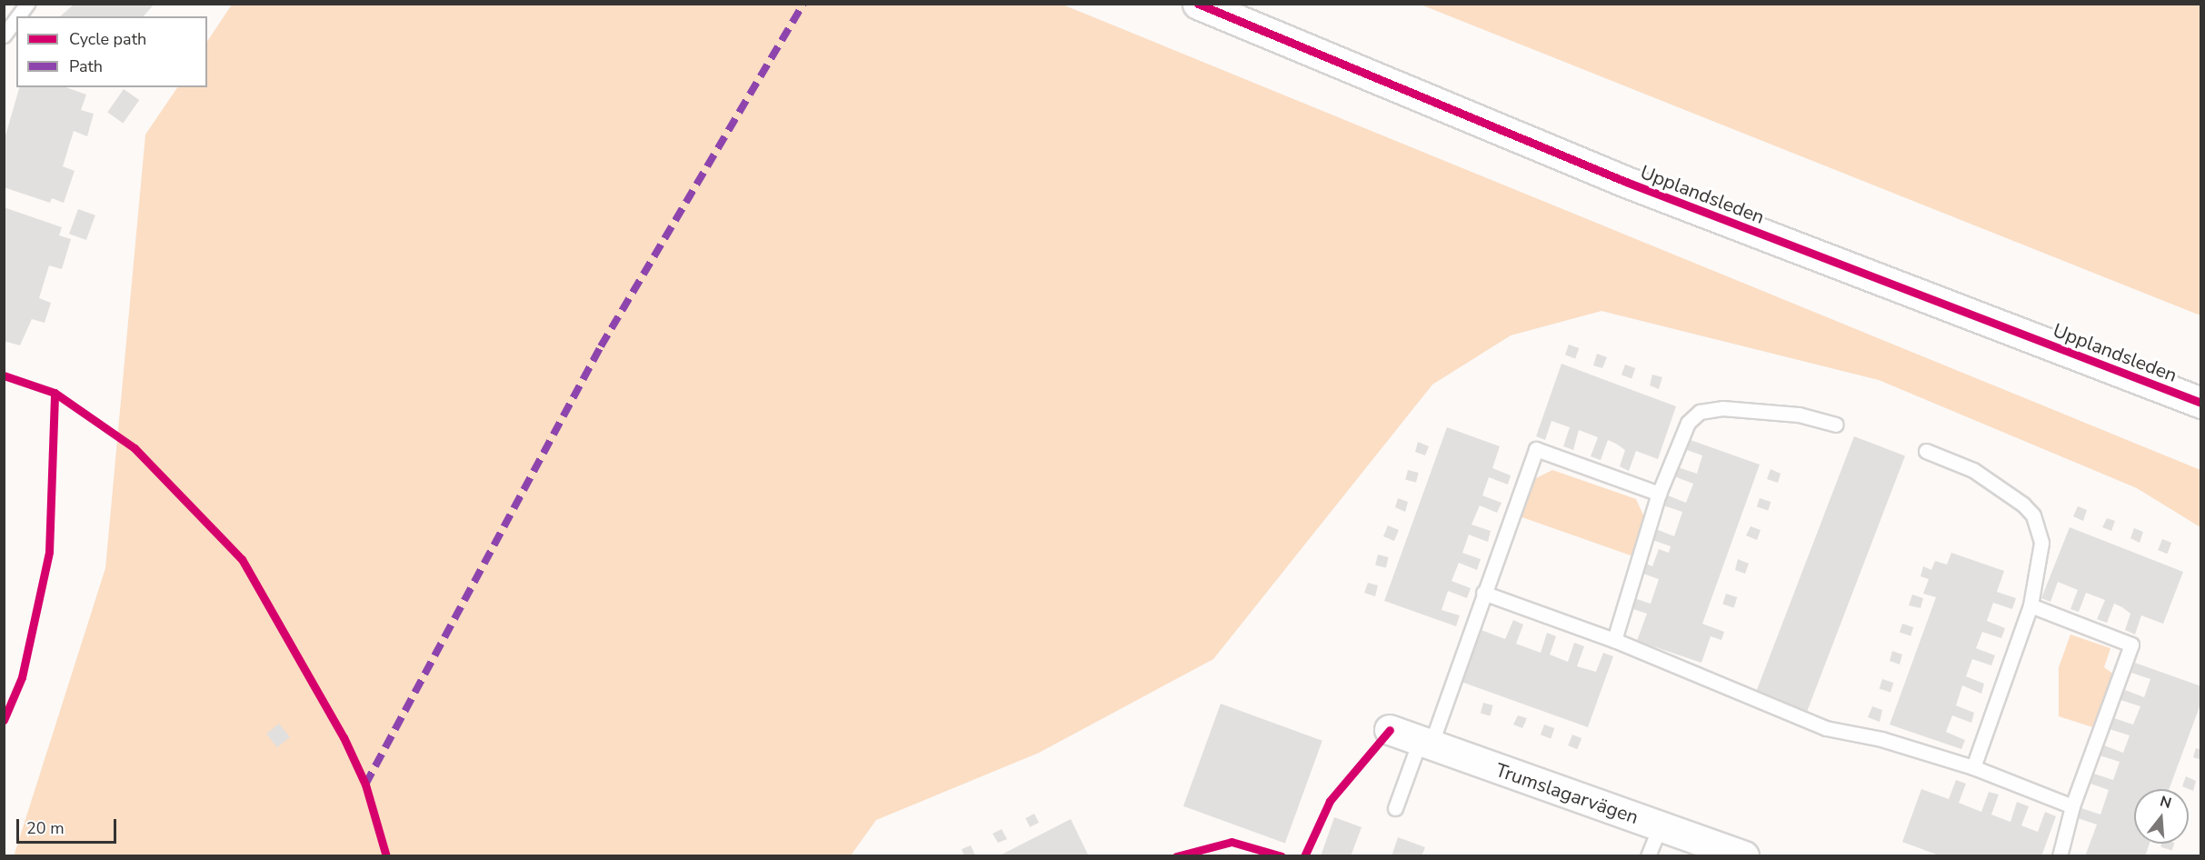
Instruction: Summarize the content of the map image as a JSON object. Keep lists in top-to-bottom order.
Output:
{
  "streets": {
    "street": ["Upplandsleden", "Trumslagarvägen"]
  },
  "legend": ["Cycle path", "Path"],
  "scale_bar": "20 m",
  "north": "top"
}
